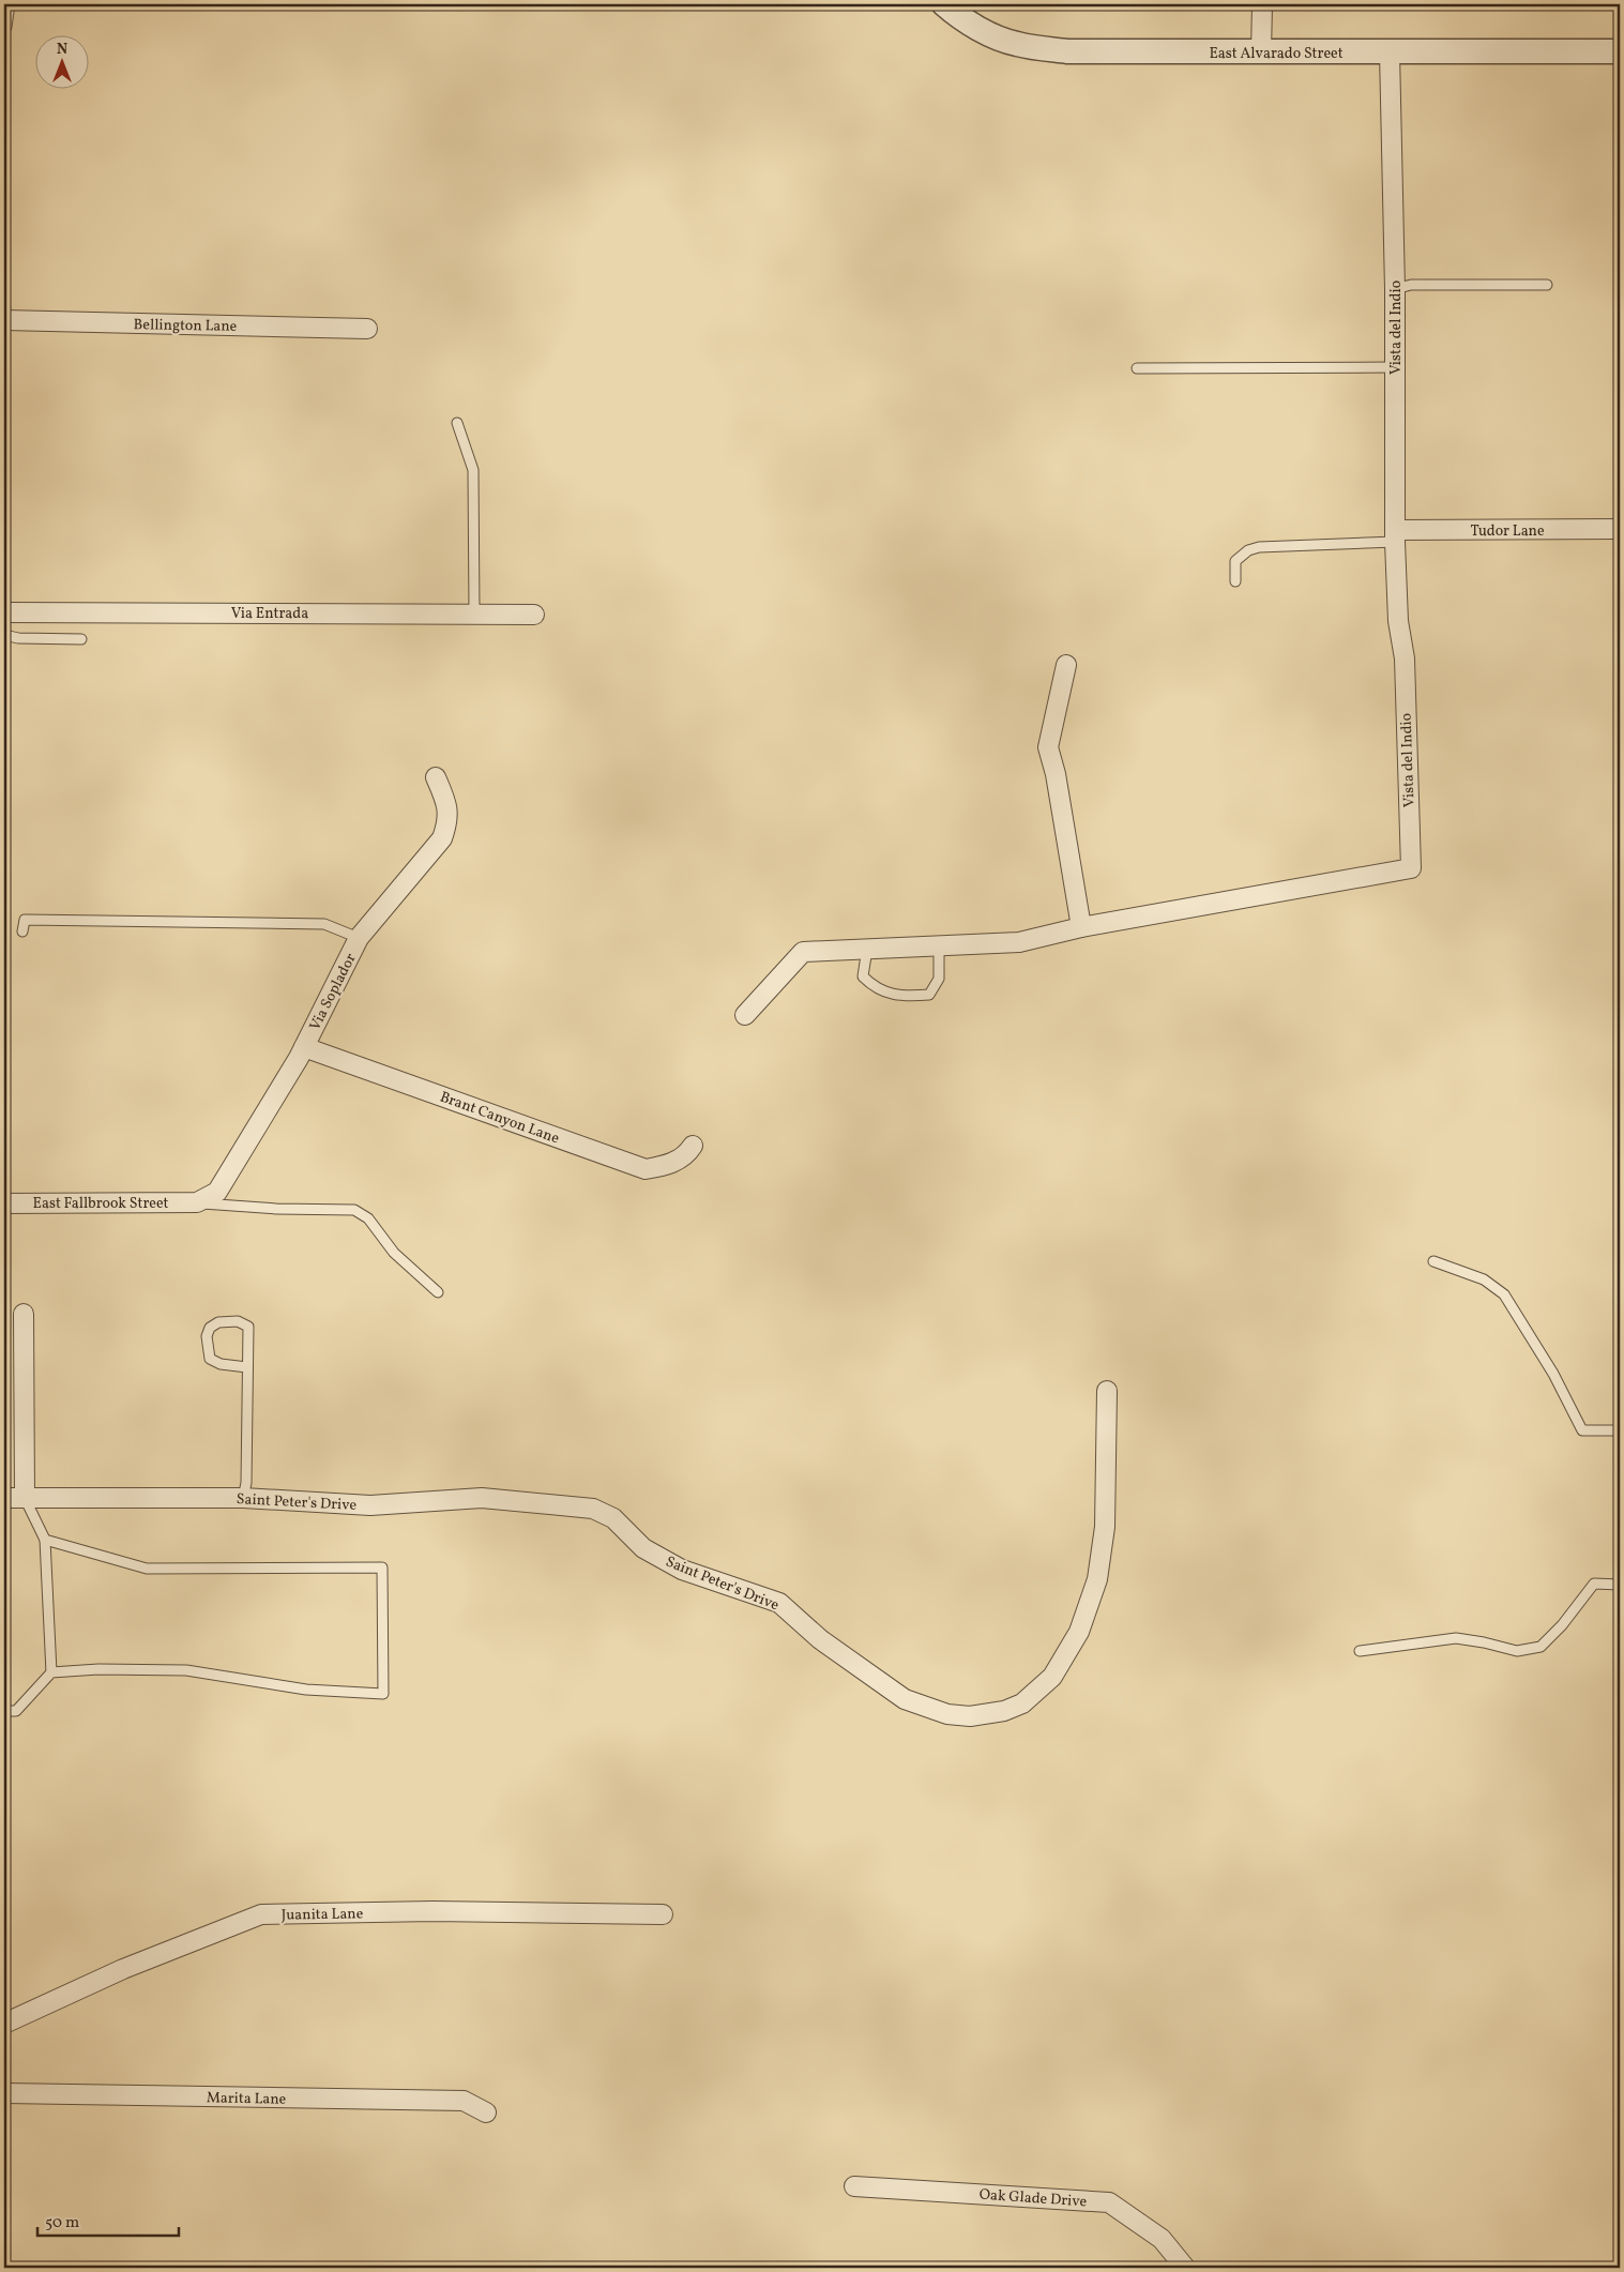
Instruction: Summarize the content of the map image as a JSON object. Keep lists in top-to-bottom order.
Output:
{
  "streets": {
    "street": [
      "East Alvarado Street",
      "Bellington Lane",
      "Vista del Indio",
      "Tudor Lane",
      "Via Entrada",
      "Via Soplador",
      "Brant Canyon Lane",
      "East Fallbrook Street",
      "Saint Peter's Drive",
      "Juanita Lane",
      "Marita Lane",
      "Oak Glade Drive"
    ]
  },
  "crossings": [
    ["East Alvarado Street", "Vista del Indio"],
    ["Vista del Indio", "Tudor Lane"],
    ["Via Soplador", "Brant Canyon Lane"],
    ["Via Soplador", "East Fallbrook Street"]
  ],
  "scale_bar": "50 m",
  "north": "top"
}
